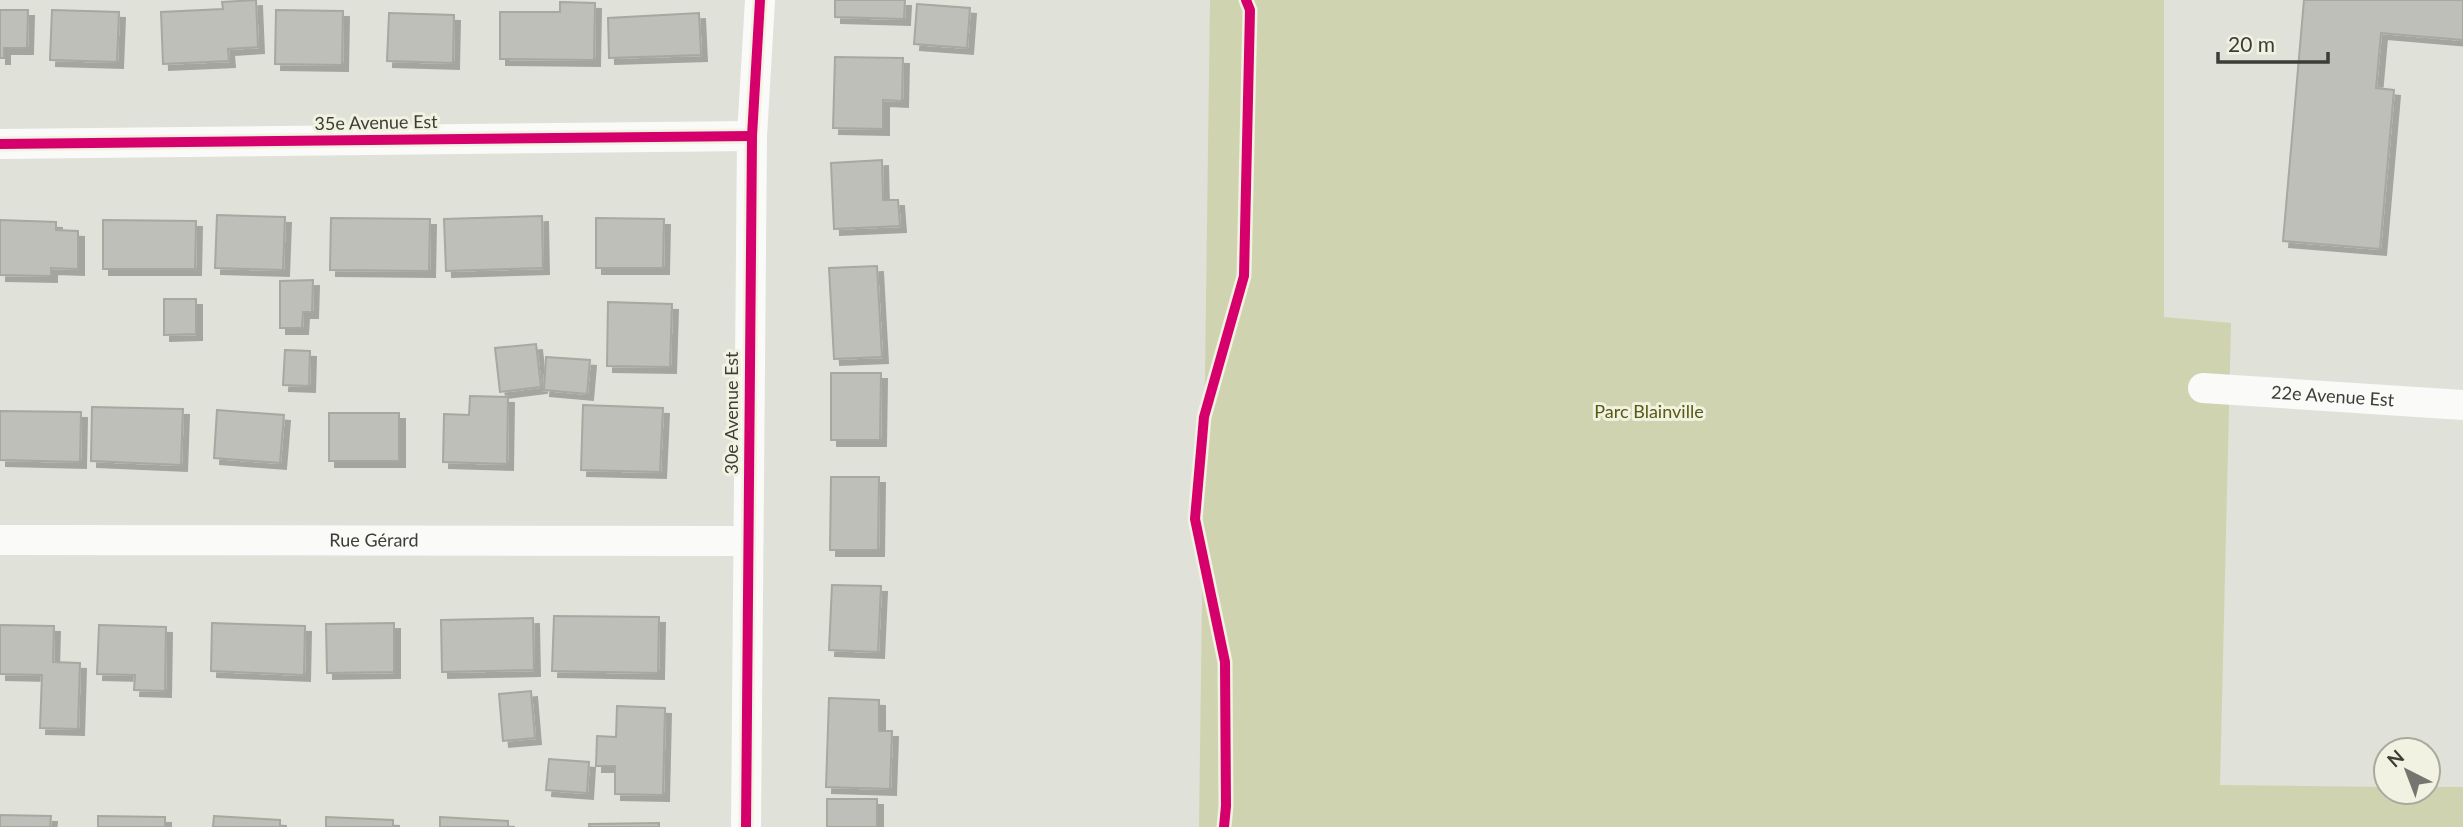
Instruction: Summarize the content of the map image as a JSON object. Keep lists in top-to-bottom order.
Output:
{
  "streets": {
    "street": [
      "35e Avenue Est",
      "22e Avenue Est",
      "30e Avenue Est",
      "Rue Gérard"
    ]
  },
  "crossings": [
    ["35e Avenue Est", "30e Avenue Est"],
    ["30e Avenue Est", "Rue Gérard"]
  ],
  "parks": ["Parc Blainville"],
  "scale_bar": "20 m",
  "north": "top left"
}
